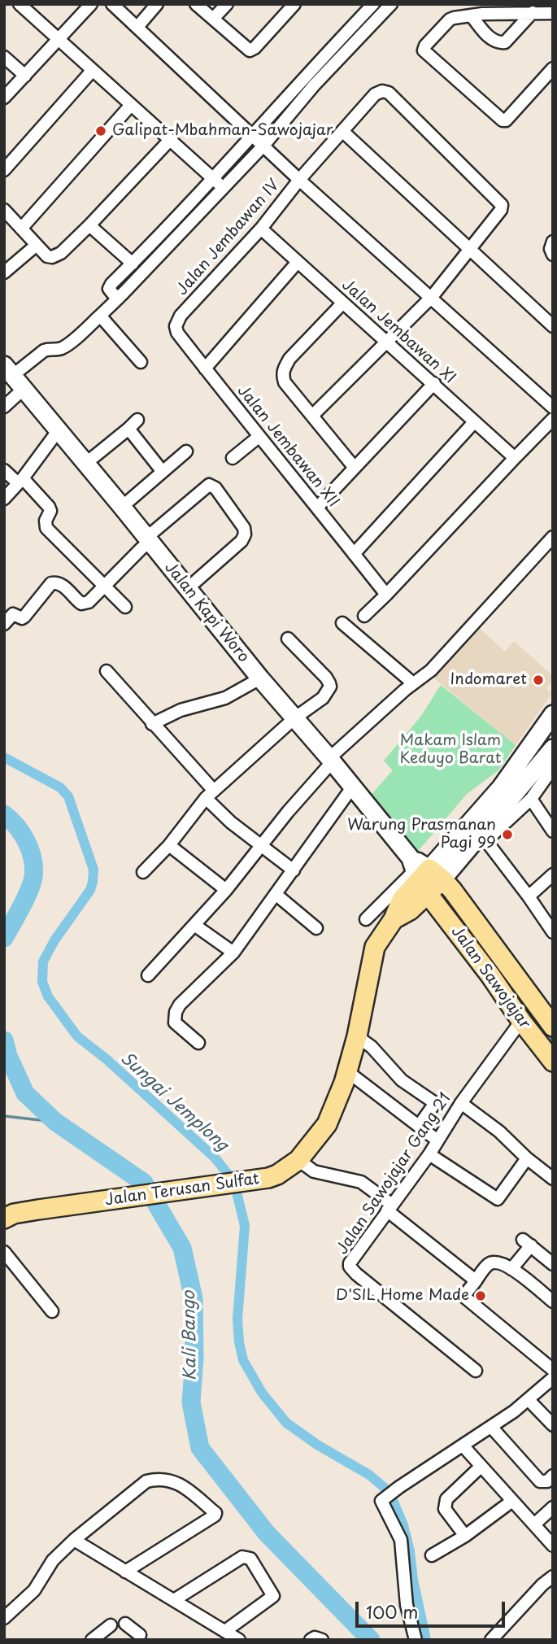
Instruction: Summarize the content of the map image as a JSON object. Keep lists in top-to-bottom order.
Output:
{
  "streets": {
    "main road": ["Jalan Sawojajar", "Jalan Terusan Sulfat"],
    "street": [
      "Jalan Jembawan IV",
      "Jalan Jembawan XI",
      "Jalan Jembawan XII",
      "Jalan Kapi Woro",
      "Jalan Sawojajar Gang 21"
    ]
  },
  "crossings": [
    ["Jalan Jembawan IV", "Jalan Jembawan XI"],
    ["Jalan Jembawan IV", "Jalan Jembawan XII"],
    ["Jalan Kapi Woro", "Jalan Sawojajar"],
    ["Jalan Kapi Woro", "Jalan Terusan Sulfat"],
    ["Jalan Sawojajar", "Jalan Sawojajar Gang 21"],
    ["Jalan Sawojajar", "Jalan Terusan Sulfat"]
  ],
  "water": ["Sungai Jemplong", "Kali Bango"],
  "parks": ["Makam Islam Keduyo Barat"],
  "places": [
    "Galipat-Mbahman-Sawojajar",
    "Indomaret",
    "Warung Prasmanan Pagi 99",
    "D'SIL Home Made"
  ],
  "scale_bar": "100 m"
}
